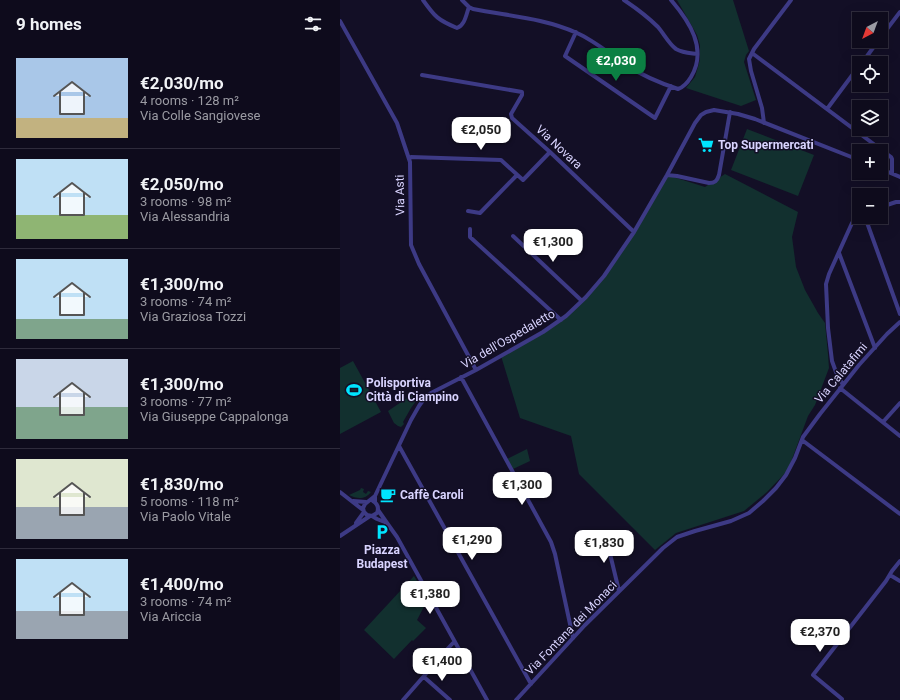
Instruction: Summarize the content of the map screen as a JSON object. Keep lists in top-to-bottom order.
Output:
{
  "streets": {
    "street": [
      "Via Novara",
      "Via Asti",
      "Via dell'Ospedaletto",
      "Via Calatafimi",
      "Via Fontana dei Monaci"
    ]
  },
  "crossings": [
    ["Via Novara", "Via dell'Ospedaletto"],
    ["Via Asti", "Via dell'Ospedaletto"],
    ["Via Calatafimi", "Via Fontana dei Monaci"]
  ],
  "places": {
    "supermarket": ["Top Supermercati"],
    "sports": ["Polisportiva Città di Ciampino"],
    "cafe": ["Caffè Caroli"],
    "parking": ["Piazza Budapest"]
  },
  "north": "bottom left",
  "page": {
    "heading": "9 homes",
    "map_buttons": ["+", "−"],
    "list": [
      {
        "name": "€2,030/mo",
        "note": "4 rooms · 128 m² · Via Colle Sangiovese"
      },
      {
        "name": "€2,050/mo",
        "note": "3 rooms · 98 m² · Via Alessandria"
      },
      {
        "name": "€1,300/mo",
        "note": "3 rooms · 74 m² · Via Graziosa Tozzi"
      },
      {
        "name": "€1,300/mo",
        "note": "3 rooms · 77 m² · Via Giuseppe Cappalonga"
      },
      {
        "name": "€1,830/mo",
        "note": "5 rooms · 118 m² · Via Paolo Vitale"
      },
      {
        "name": "€1,400/mo",
        "note": "3 rooms · 74 m² · Via Ariccia"
      }
    ],
    "price": [
      "€2,030",
      "€2,050",
      "€1,300",
      "€1,300",
      "€1,290",
      "€1,830",
      "€1,380",
      "€2,370",
      "€1,400"
    ]
  }
}
